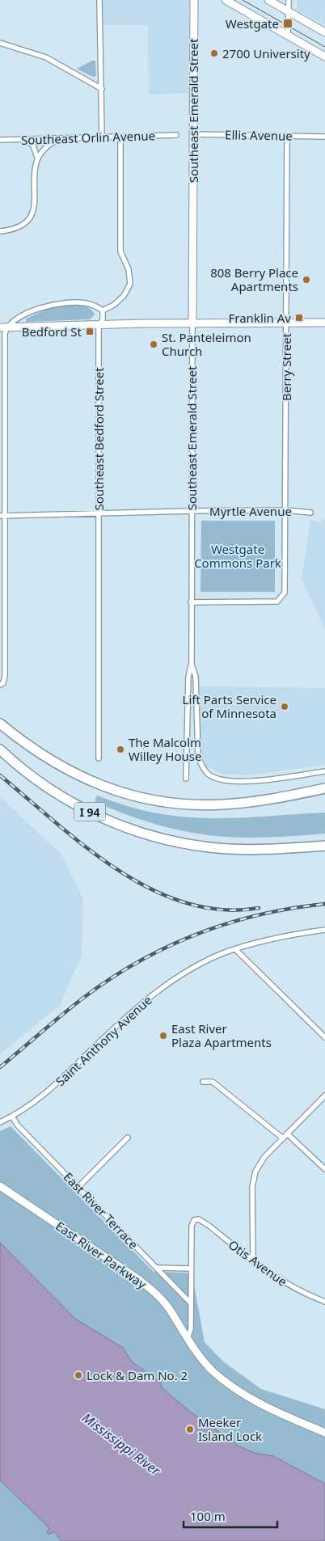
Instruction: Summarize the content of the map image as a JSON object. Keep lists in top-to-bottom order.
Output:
{
  "streets": {
    "highway": ["I 94"],
    "street": [
      "Southeast Emerald Street",
      "Ellis Avenue",
      "Southeast Orlin Avenue",
      "Berry Street",
      "Southeast Bedford Street",
      "Myrtle Avenue",
      "Saint Anthony Avenue",
      "East River Terrace",
      "East River Parkway",
      "Otis Avenue"
    ]
  },
  "crossings": [
    ["Southeast Emerald Street", "Ellis Avenue"],
    ["Southeast Emerald Street", "Berry Street"],
    ["Southeast Emerald Street", "Myrtle Avenue"],
    ["Ellis Avenue", "Berry Street"],
    ["Berry Street", "Myrtle Avenue"],
    ["Southeast Bedford Street", "Myrtle Avenue"],
    ["Saint Anthony Avenue", "East River Terrace"]
  ],
  "water": ["Mississippi River"],
  "parks": ["Westgate Commons Park"],
  "places": {
    "transit": ["Westgate", "Franklin Av", "Bedford St"],
    "other": [
      "2700 University",
      "808 Berry Place Apartments",
      "St. Panteleimon Church",
      "Lift Parts Service of Minnesota",
      "The Malcolm Willey House",
      "East River Plaza Apartments",
      "Lock & Dam No. 2",
      "Meeker Island Lock"
    ]
  },
  "scale_bar": "100 m"
}
